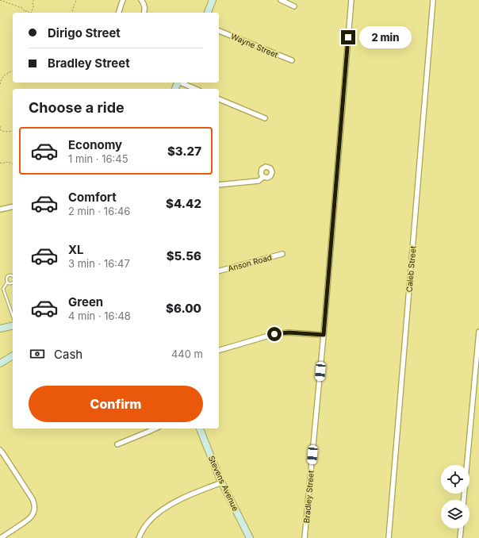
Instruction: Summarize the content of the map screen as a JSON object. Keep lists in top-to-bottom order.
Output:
{
  "streets": {
    "main road": ["Stevens Avenue"],
    "street": [
      "Wayne Street",
      "Anson Road",
      "Caleb Street",
      "Bradley Street"
    ]
  },
  "page": {
    "banner": ["Dirigo Street", "Bradley Street"],
    "bubble": "2 min",
    "heading": "Choose a ride",
    "list": [
      {
        "name": "Economy",
        "note": "1 min · 16:45",
        "value": "$3.27"
      },
      {
        "name": "Comfort",
        "note": "2 min · 16:46",
        "value": "$4.42"
      },
      {
        "name": "XL",
        "note": "3 min · 16:47",
        "value": "$5.56"
      },
      {
        "name": "Green",
        "note": "4 min · 16:48",
        "value": "$6.00"
      }
    ],
    "pay": ["Cash", "440 m"],
    "buttons": "Confirm"
  }
}
